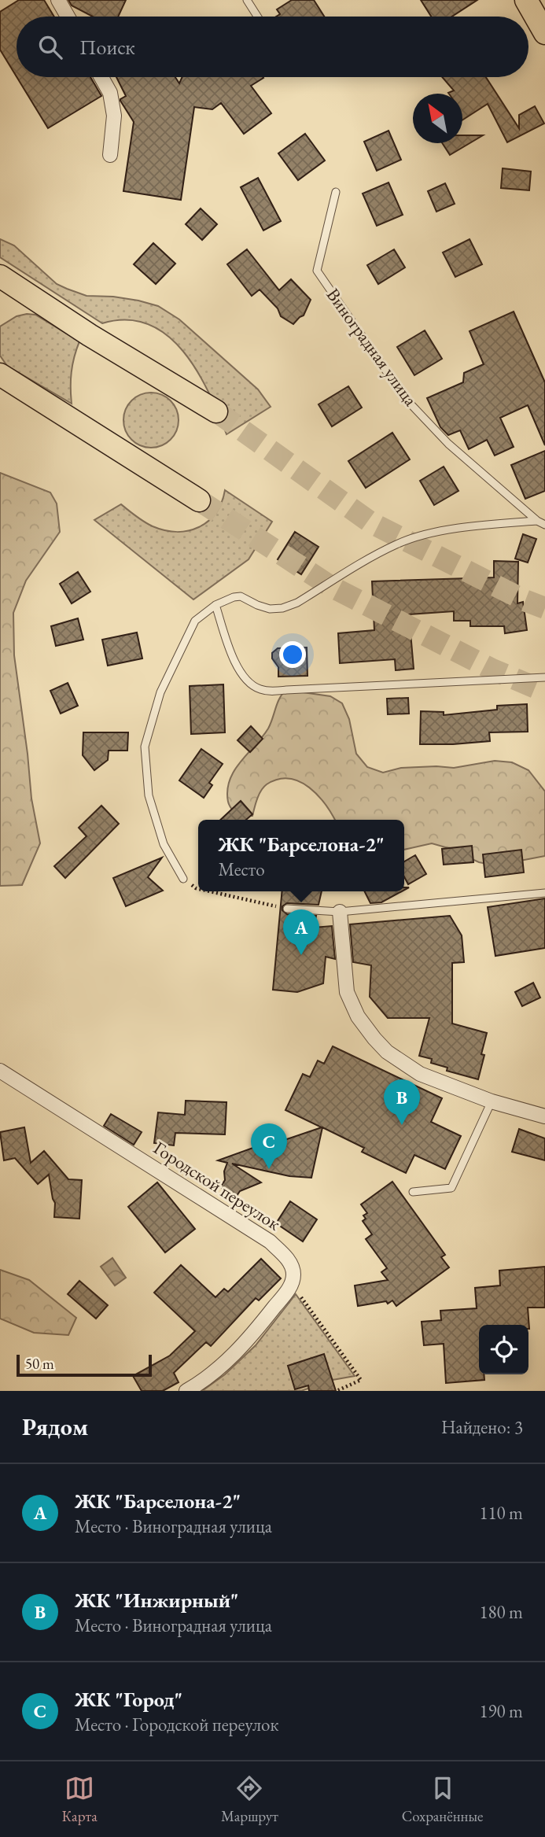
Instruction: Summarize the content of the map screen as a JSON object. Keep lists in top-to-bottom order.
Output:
{
  "streets": {
    "street": ["Городской переулок"],
    "lane": ["Виноградная улица"]
  },
  "scale_bar": "50 m",
  "north": "top left",
  "page": {
    "search": "Поиск",
    "popup": ["ЖК \"Барселона-2\"", "Место"],
    "pins": ["A", "B", "C"],
    "scale": "50 m",
    "heading": ["Рядом", "Найдено: 3"],
    "list": [
      {
        "mark": "A",
        "name": "ЖК \"Барселона-2\"",
        "note": "Место · Виноградная улица",
        "value": "110 m"
      },
      {
        "mark": "B",
        "name": "ЖК \"Инжирный\"",
        "note": "Место · Виноградная улица",
        "value": "180 m"
      },
      {
        "mark": "C",
        "name": "ЖК \"Город\"",
        "note": "Место · Городской переулок",
        "value": "190 m"
      }
    ],
    "nav": ["Карта", "Маршрут", "Сохранённые"]
  }
}
